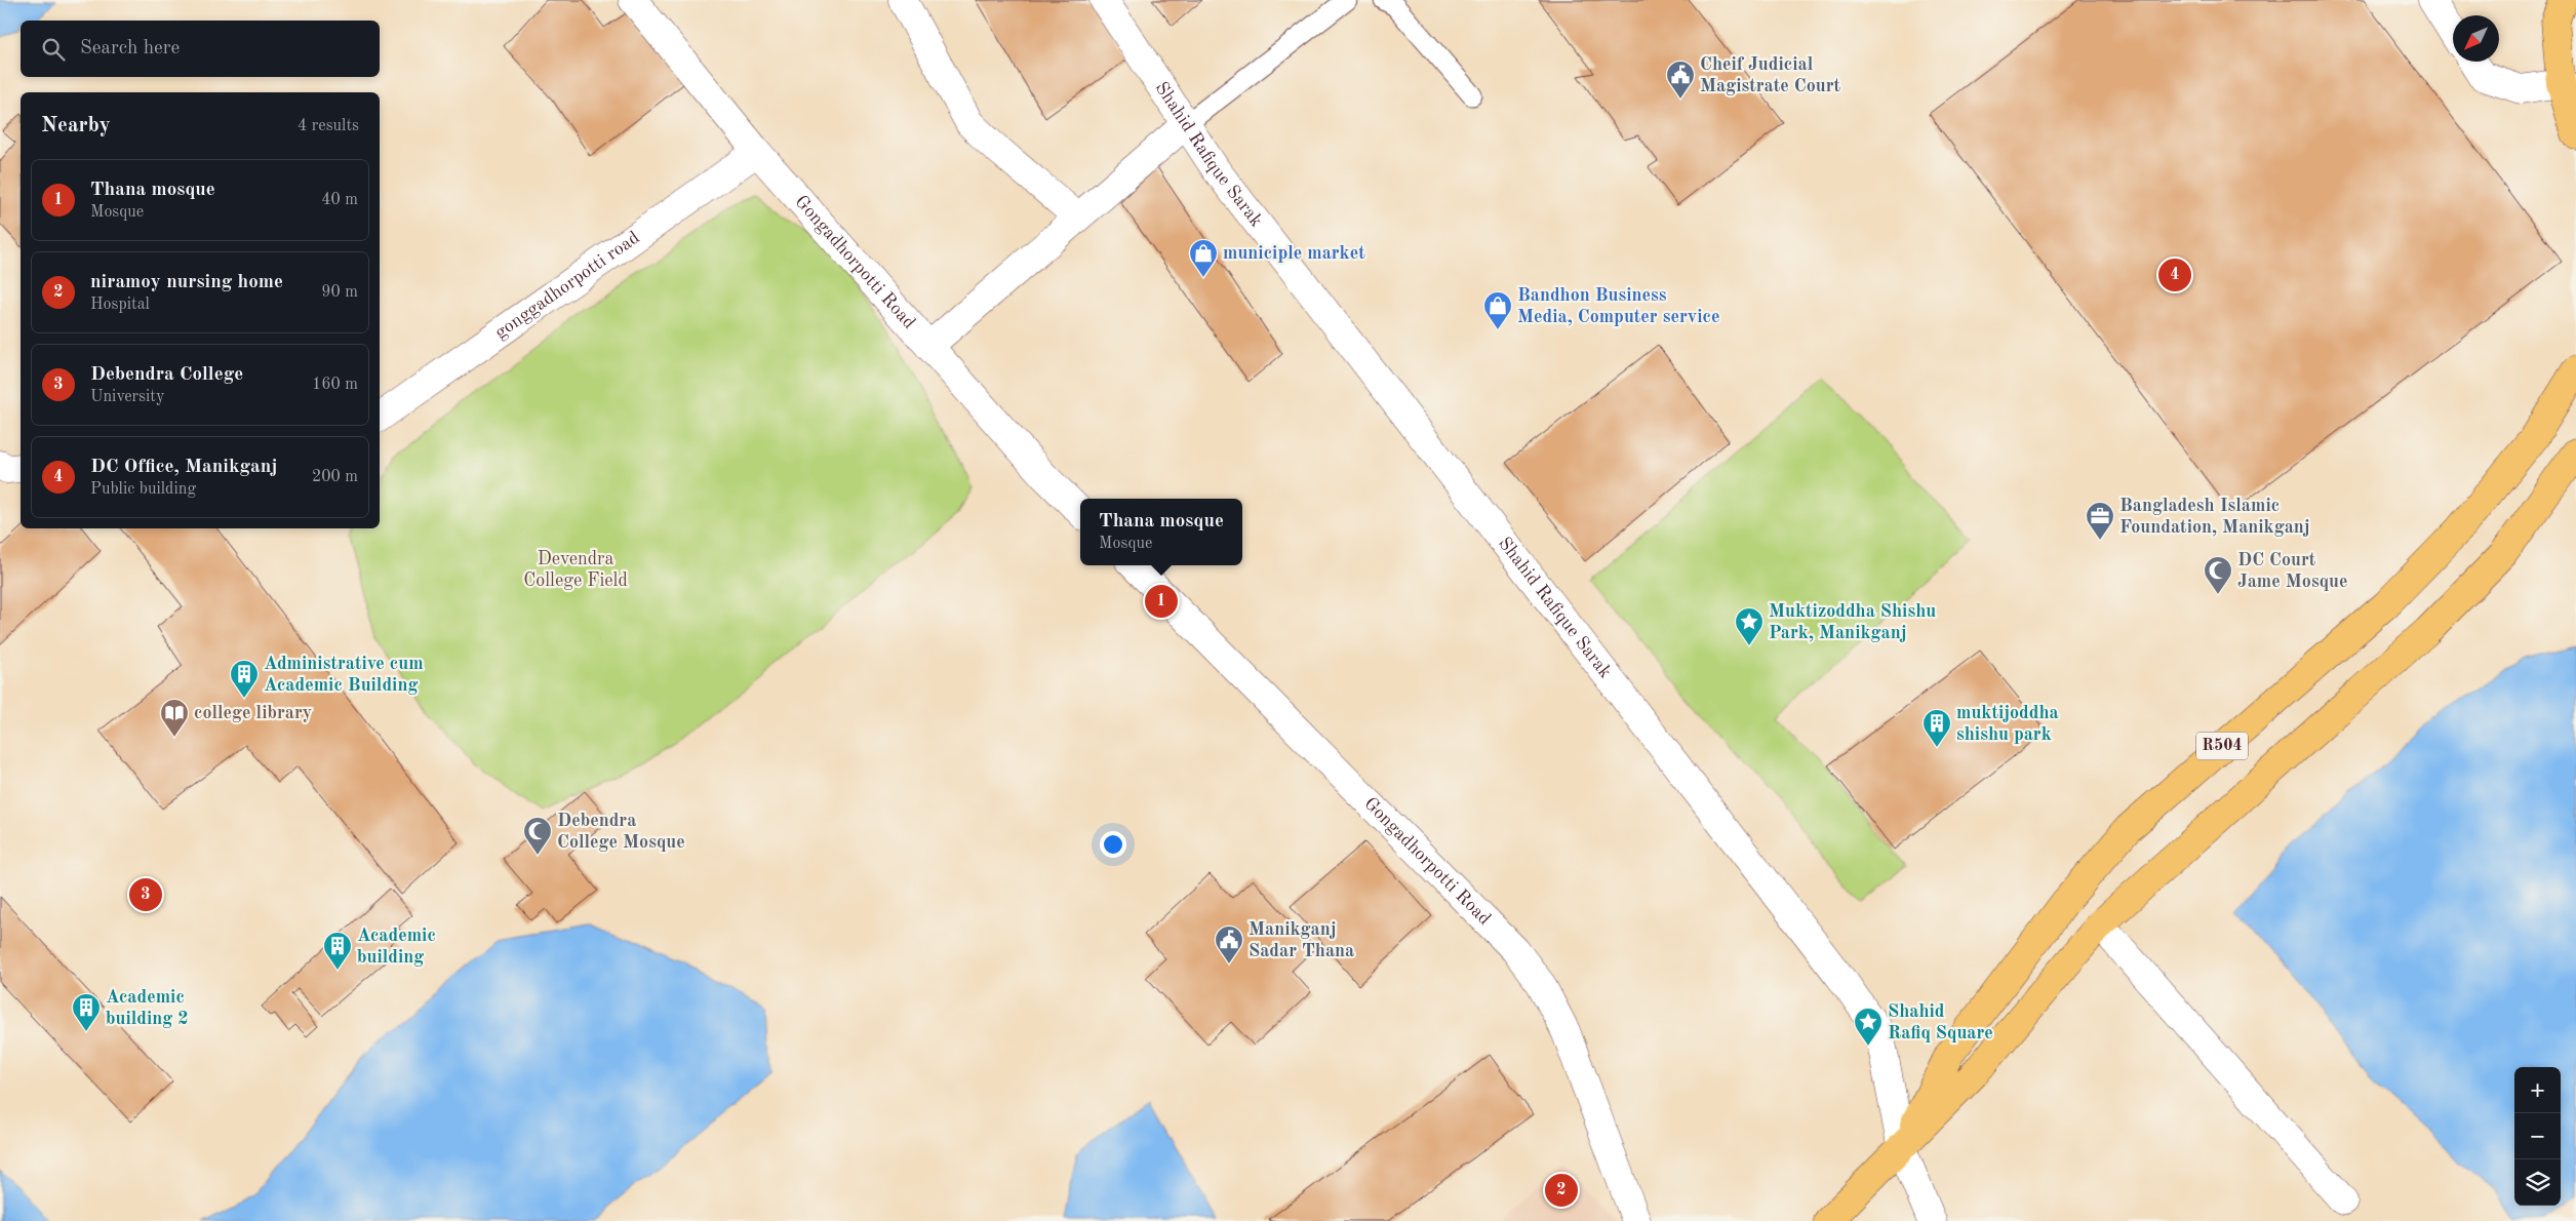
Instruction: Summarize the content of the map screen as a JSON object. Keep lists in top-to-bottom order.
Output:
{
  "streets": {
    "main road": ["R504"],
    "street": ["Shahid Rafique Sarak", "Gongadhorpotti Road", "gonggadhorpotti road"]
  },
  "crossings": [
    ["Shahid Rafique Sarak", "R504"],
    ["Gongadhorpotti Road", "gonggadhorpotti road"]
  ],
  "parks": ["Devendra College Field"],
  "places": {
    "public building": ["Cheif Judicial Magistrate Court", "Manikganj Sadar Thana"],
    "shop": ["municiple market", "Bandhon Business Media, Computer service"],
    "office": ["Bangladesh Islamic Foundation, Manikganj"],
    "mosque": ["DC Court Jame Mosque", "Debendra College Mosque"],
    "place": ["Muktizoddha Shishu Park, Manikganj", "Shahid Rafiq Square"],
    "building": [
      "Administrative cum Academic Building",
      "muktijoddha shishu park",
      "Academic building",
      "Academic building 2"
    ],
    "library": ["college library"]
  },
  "north": "bottom left",
  "page": {
    "search": "Search here",
    "heading": ["Nearby", "4 results"],
    "list": [
      {
        "mark": "1",
        "name": "Thana mosque",
        "note": "Mosque",
        "value": "40 m"
      },
      {
        "mark": "2",
        "name": "niramoy nursing home",
        "note": "Hospital",
        "value": "90 m"
      },
      {
        "mark": "3",
        "name": "Debendra College",
        "note": "University",
        "value": "160 m"
      },
      {
        "mark": "4",
        "name": "DC Office, Manikganj",
        "note": "Public building",
        "value": "200 m"
      }
    ],
    "pins": [
      "4",
      "1",
      "3",
      "2"
    ],
    "popup": ["Thana mosque", "Mosque"],
    "map_buttons": ["+", "−"]
  }
}
